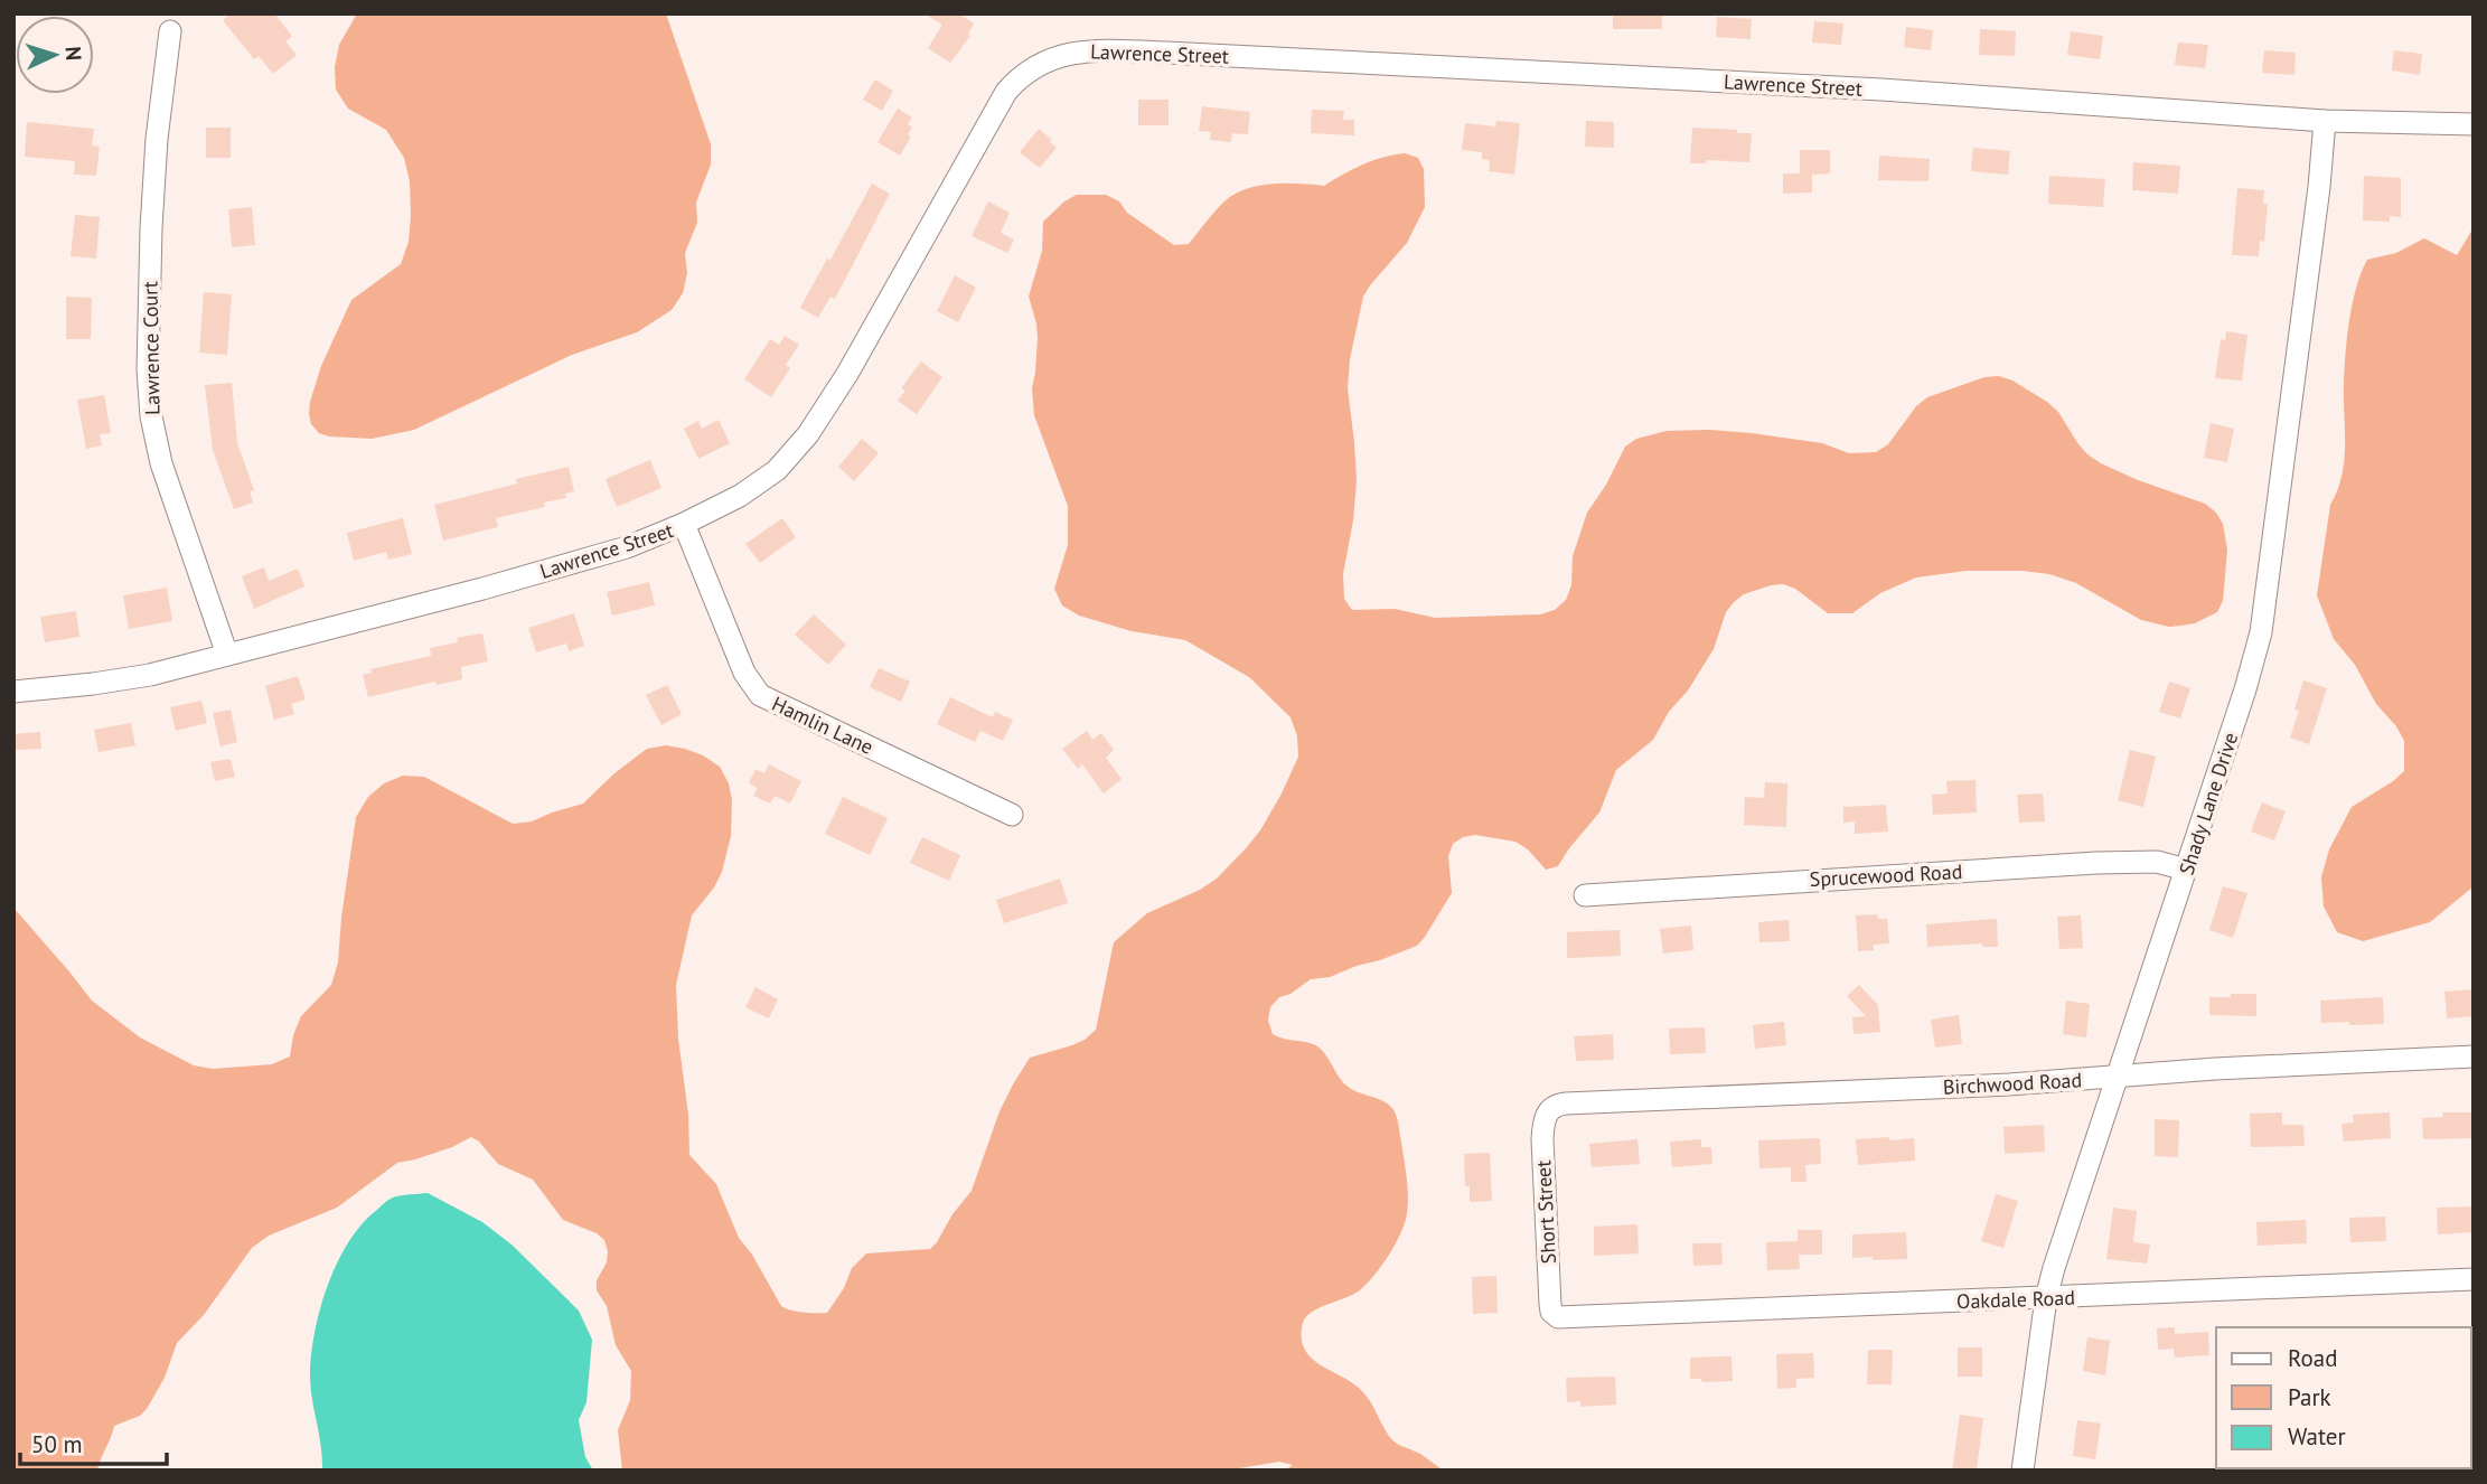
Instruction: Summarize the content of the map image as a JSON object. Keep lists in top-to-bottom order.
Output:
{
  "streets": {
    "street": [
      "Lawrence Street",
      "Lawrence Court",
      "Hamlin Lane",
      "Shady Lane Drive",
      "Sprucewood Road",
      "Birchwood Road",
      "Short Street",
      "Oakdale Road"
    ]
  },
  "crossings": [
    ["Lawrence Street", "Lawrence Court"],
    ["Lawrence Street", "Hamlin Lane"],
    ["Lawrence Street", "Shady Lane Drive"],
    ["Shady Lane Drive", "Sprucewood Road"],
    ["Shady Lane Drive", "Birchwood Road"],
    ["Shady Lane Drive", "Oakdale Road"],
    ["Birchwood Road", "Short Street"],
    ["Short Street", "Oakdale Road"]
  ],
  "legend": ["Road", "Park", "Water"],
  "scale_bar": "50 m",
  "north": "right"
}
